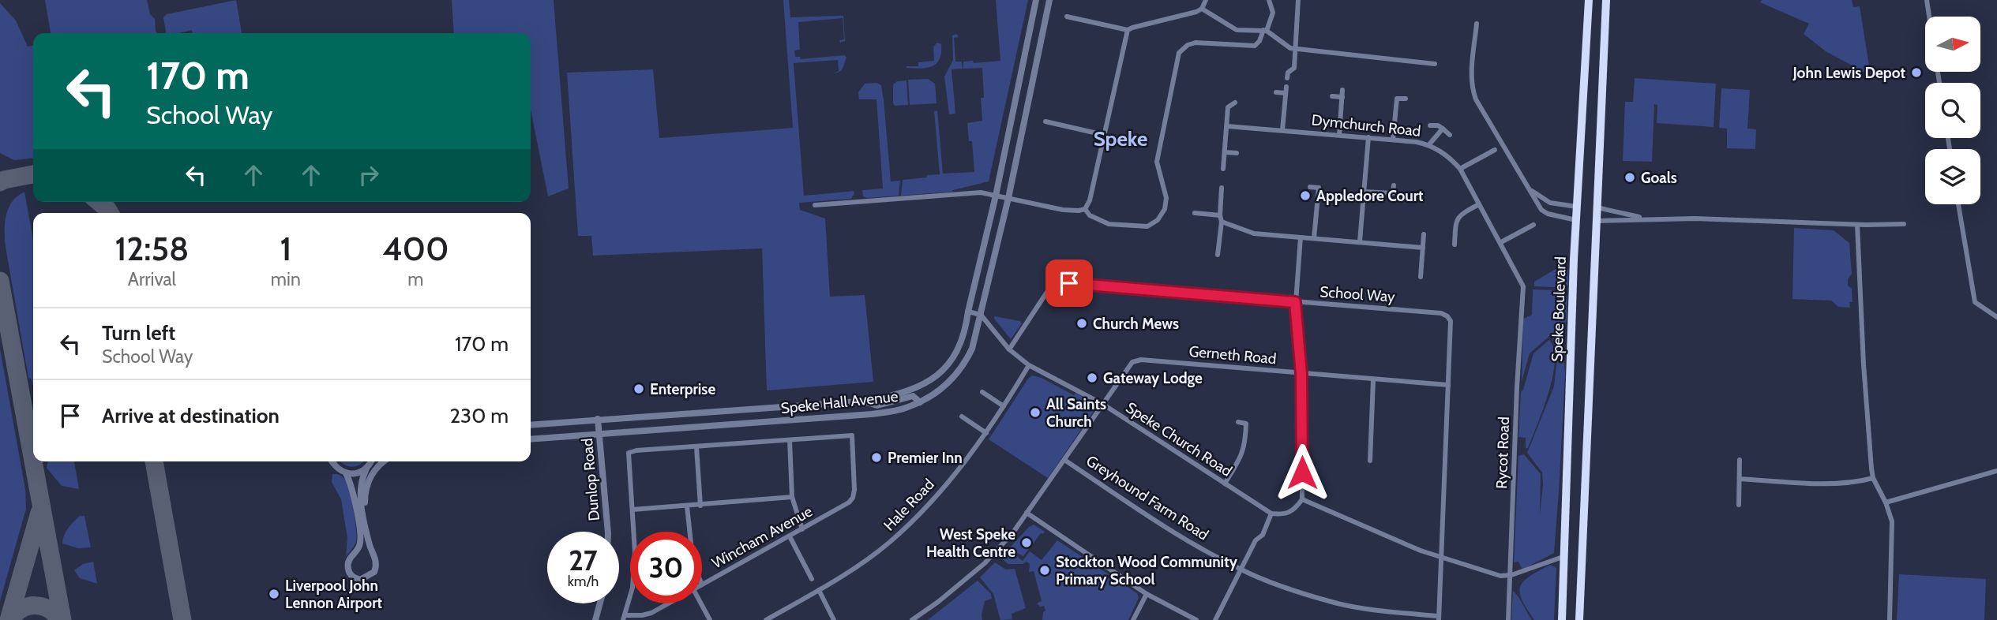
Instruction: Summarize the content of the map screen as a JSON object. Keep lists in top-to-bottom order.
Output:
{
  "streets": {
    "highway": ["Speke Boulevard"],
    "street": [
      "Dymchurch Road",
      "School Way",
      "Gerneth Road",
      "Speke Hall Avenue",
      "Speke Church Road",
      "Rycot Road",
      "Dunlop Road",
      "Greyhound Farm Road",
      "Hale Road",
      "Wincham Avenue"
    ]
  },
  "crossings": [
    ["Dymchurch Road", "Rycot Road"],
    ["School Way", "Gerneth Road"],
    ["School Way", "Speke Church Road"],
    ["Gerneth Road", "Speke Church Road"],
    ["Gerneth Road", "Greyhound Farm Road"],
    ["Speke Hall Avenue", "Speke Church Road"],
    ["Speke Hall Avenue", "Dunlop Road"],
    ["Speke Church Road", "Hale Road"]
  ],
  "districts": ["Speke"],
  "places": [
    "John Lewis Depot",
    "Goals",
    "Appledore Court",
    "Church Mews",
    "Gateway Lodge",
    "Enterprise",
    "All Saints Church",
    "Premier Inn",
    "West Speke Health Centre",
    "Stockton Wood Community Primary School",
    "Liverpool John Lennon Airport"
  ],
  "north": "right",
  "page": {
    "turn": ["170 m", "School Way"],
    "eta": [
      "12:58",
      "Arrival",
      "1",
      "min",
      "400",
      "m"
    ],
    "list": [
      {
        "name": "Turn left",
        "note": "School Way",
        "value": "170 m"
      },
      {
        "name": "Arrive at destination",
        "value": "230 m"
      }
    ],
    "speed": "27 km/h",
    "limit": "30"
  }
}
